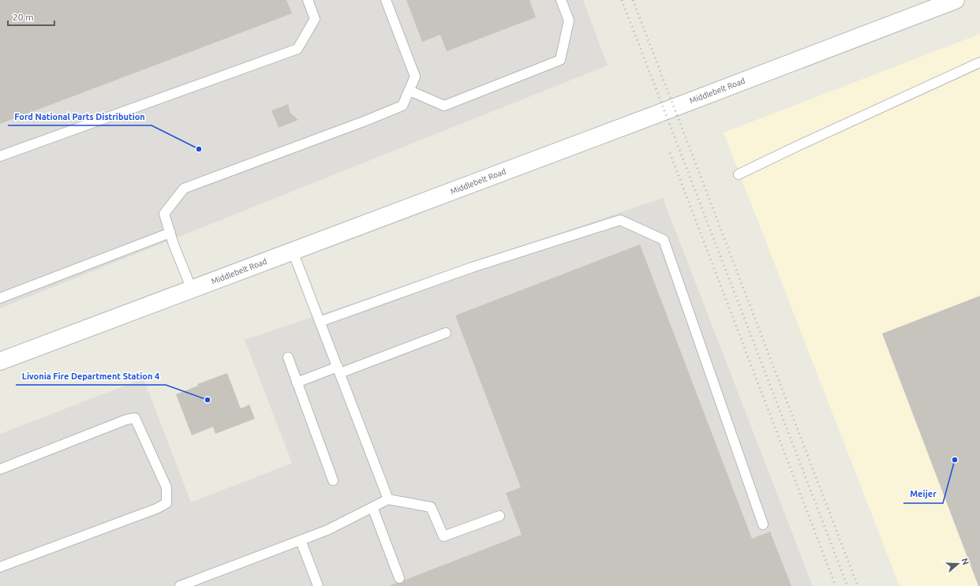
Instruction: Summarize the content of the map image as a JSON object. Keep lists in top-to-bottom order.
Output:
{
  "streets": {
    "main road": ["Middlebelt Road"]
  },
  "places": ["Ford National Parts Distribution", "Livonia Fire Department Station 4", "Meijer"],
  "scale_bar": "20 m",
  "north": "right"
}
